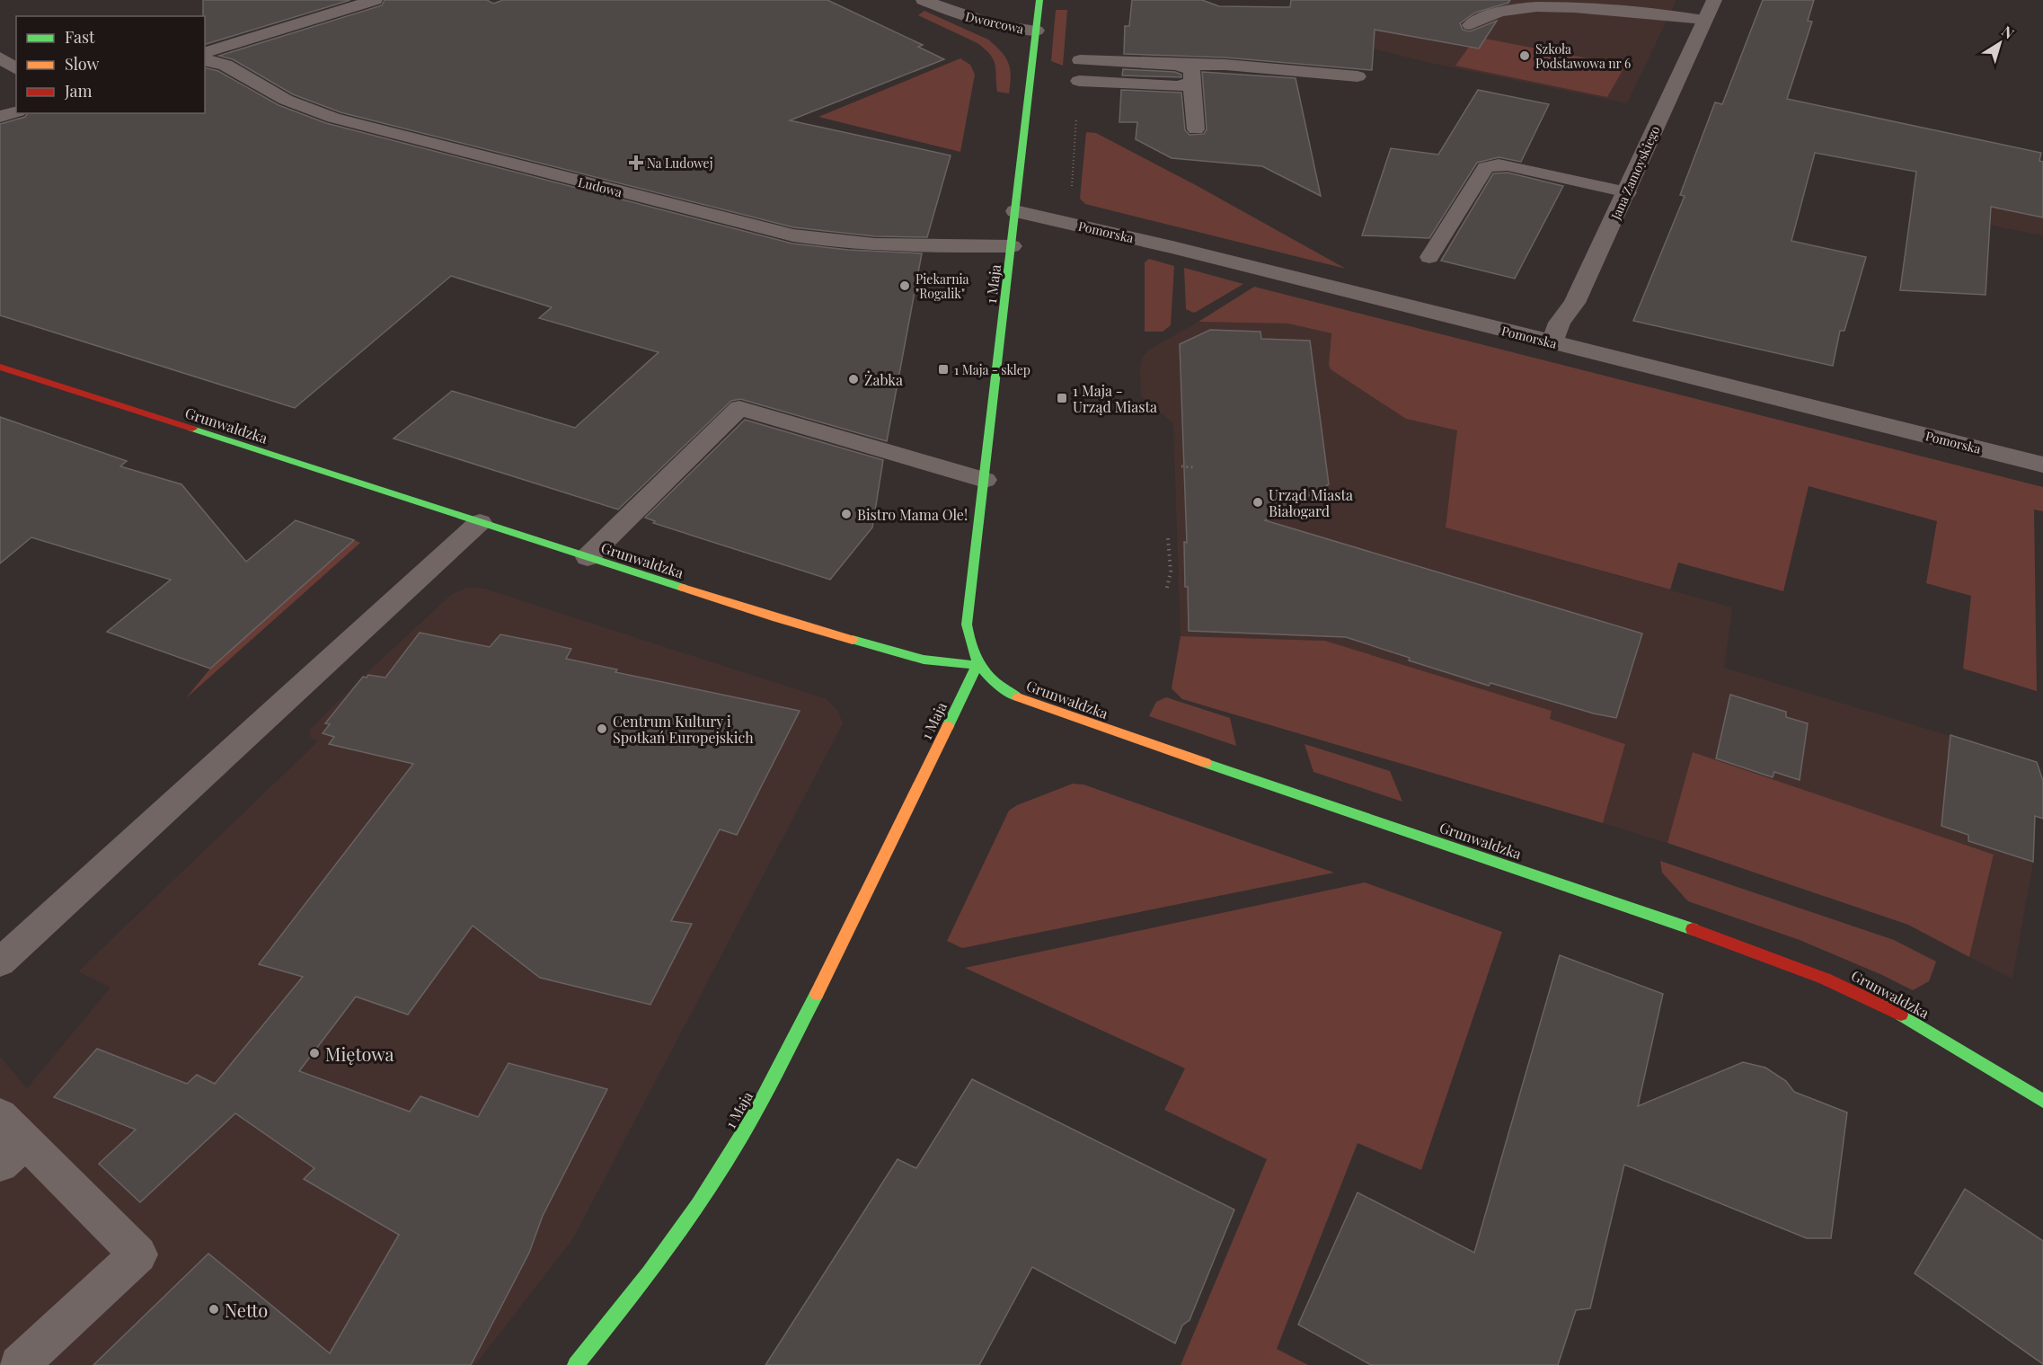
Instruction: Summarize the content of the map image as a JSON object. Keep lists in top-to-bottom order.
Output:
{
  "streets": {
    "street": [
      "Dworcowa",
      "Jana Zamoyskiego",
      "Ludowa",
      "Pomorska",
      "1 Maja",
      "Grunwaldzka"
    ]
  },
  "crossings": [
    ["Dworcowa", "1 Maja"],
    ["Jana Zamoyskiego", "Pomorska"],
    ["Ludowa", "1 Maja"],
    ["Pomorska", "1 Maja"],
    ["1 Maja", "Grunwaldzka"]
  ],
  "places": {
    "other": [
      "Szkoła Podstawowa nr 6",
      "Piekarnia \"Rogalik\"",
      "Żabka",
      "Urząd Miasta Białogard",
      "Bistro Mama Ole!",
      "Centrum Kultury i Spotkań Europejskich",
      "Miętowa",
      "Netto"
    ],
    "health": ["Na Ludowej"],
    "transit": ["1 Maja - sklep", "1 Maja - Urząd Miasta"]
  },
  "legend": ["Fast", "Slow", "Jam"],
  "north": "top right"
}
